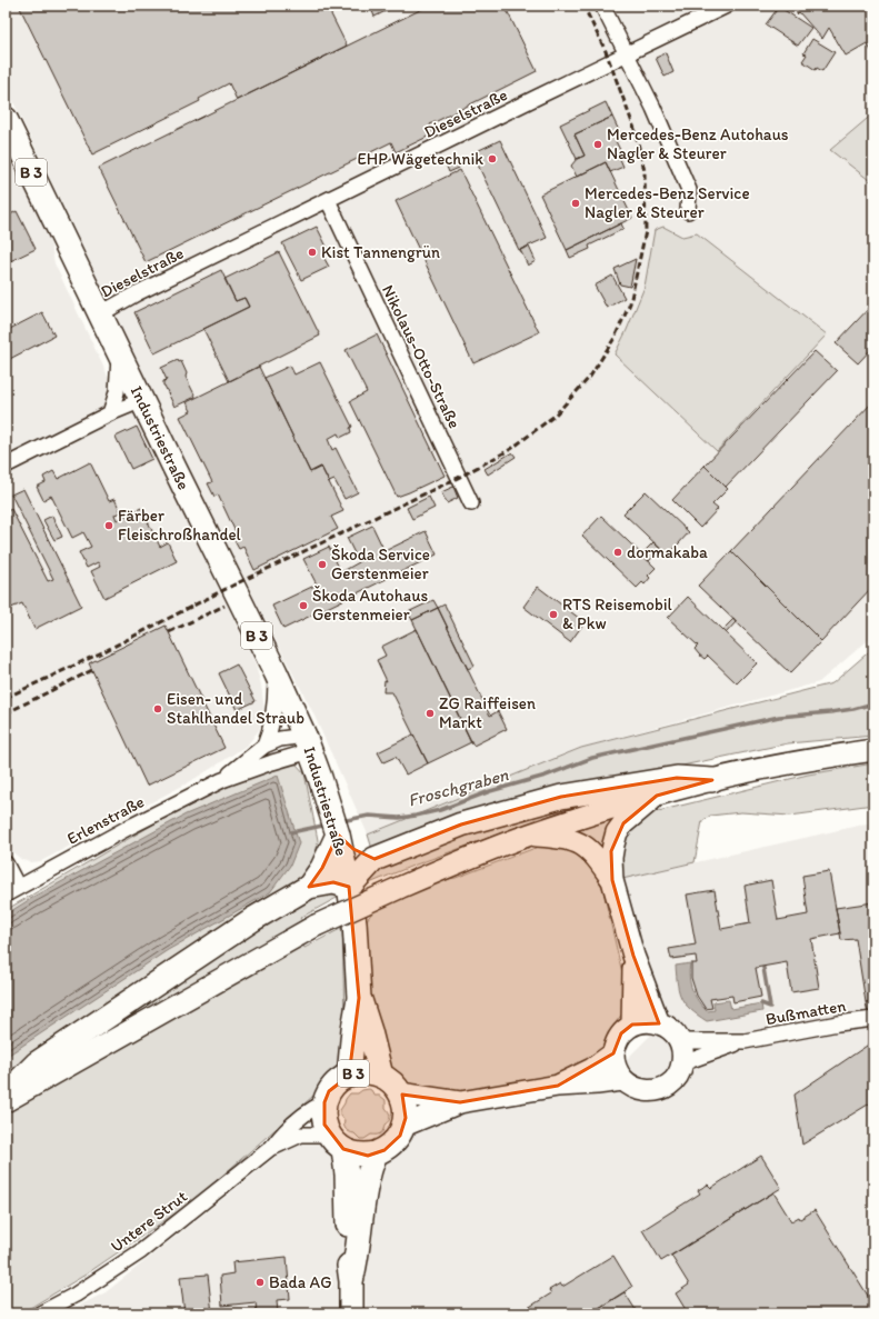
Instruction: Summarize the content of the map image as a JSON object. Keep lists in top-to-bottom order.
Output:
{
  "streets": {
    "main road": ["B 3", "Industriestraße"],
    "street": [
      "Dieselstraße",
      "Nikolaus-Otto-Straße",
      "Erlenstraße",
      "Bußmatten",
      "Untere Strut"
    ]
  },
  "crossings": [
    ["Dieselstraße", "Nikolaus-Otto-Straße"],
    ["Dieselstraße", "Industriestraße"],
    ["B 3", "Industriestraße"],
    ["B 3", "Untere Strut"],
    ["Industriestraße", "Erlenstraße"]
  ],
  "water": ["Froschgraben"],
  "places": [
    "Mercedes-Benz Autohaus Nagler & Steurer",
    "EHP Wägetechnik",
    "Mercedes-Benz Service Nagler & Steurer",
    "Kist Tannengrün",
    "Färber Fleischroßhandel",
    "dormakaba",
    "Škoda Service Gerstenmeier",
    "Škoda Autohaus Gerstenmeier",
    "RTS Reisemobil & Pkw",
    "Eisen- und Stahlhandel Straub",
    "ZG Raiffeisen Markt",
    "Bada AG"
  ]
}
